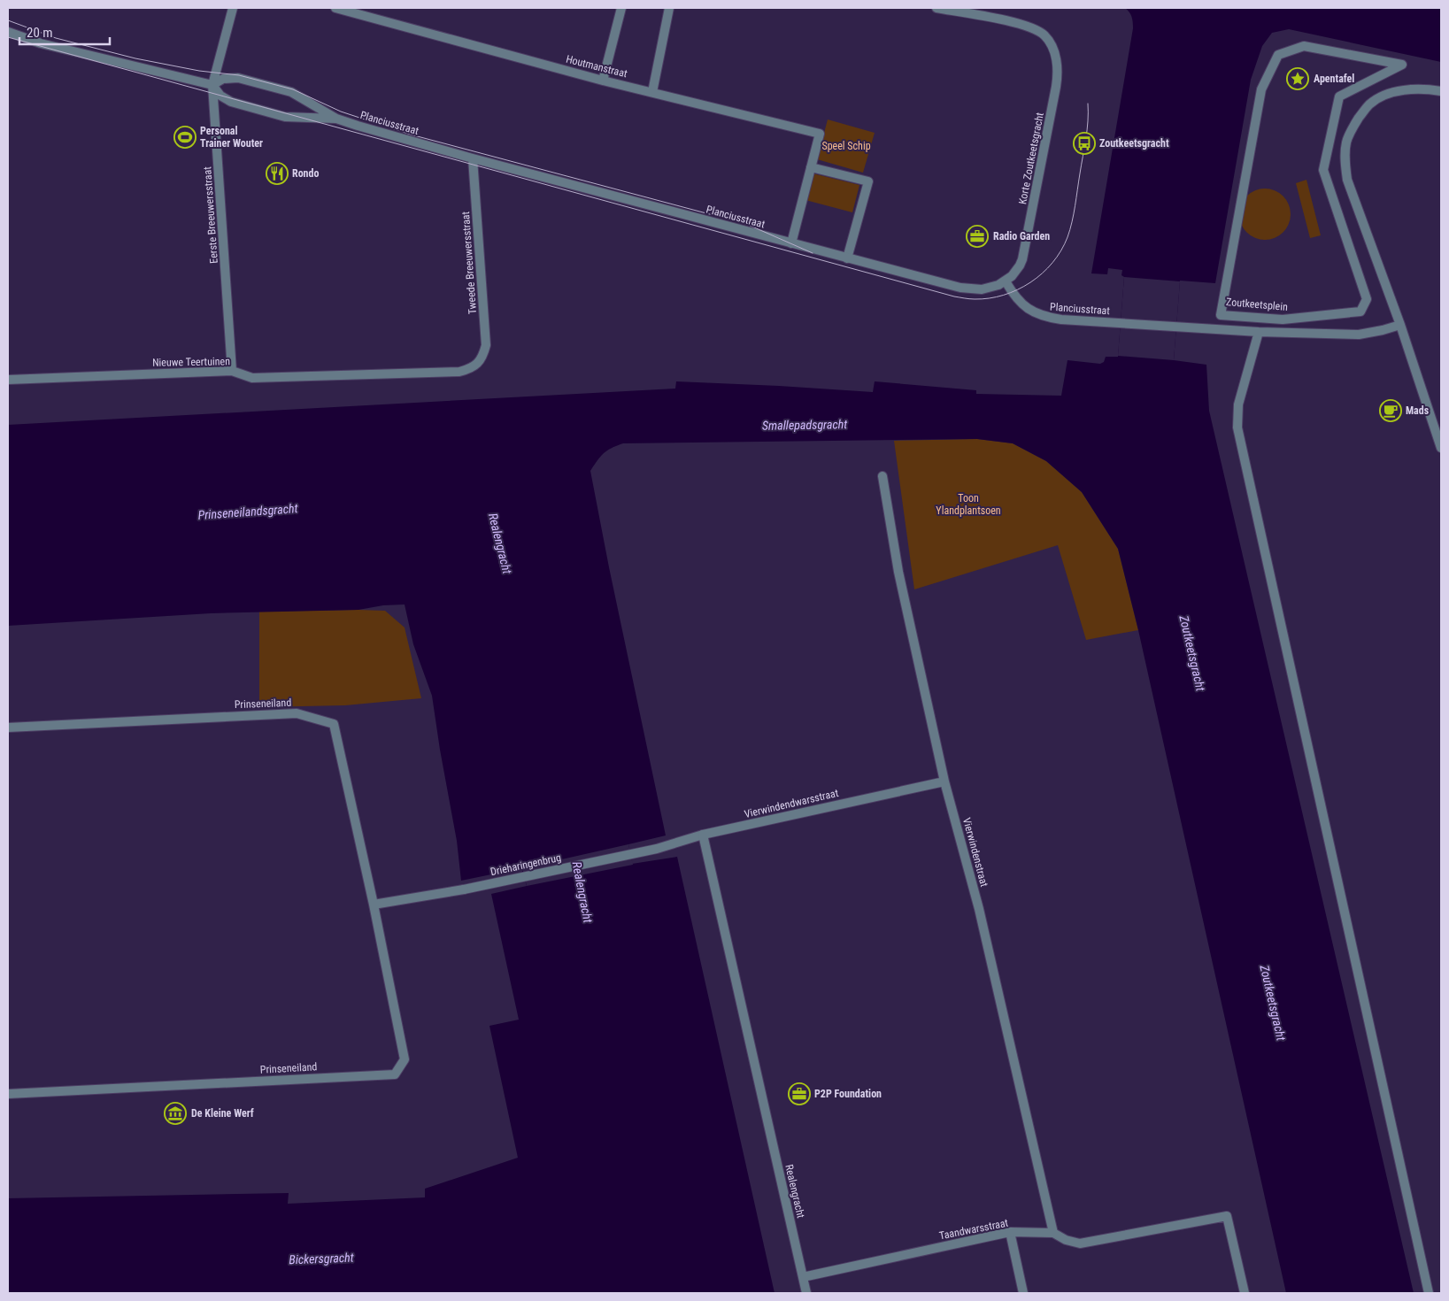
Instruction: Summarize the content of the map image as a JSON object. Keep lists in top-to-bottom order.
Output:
{
  "streets": {
    "street": [
      "Houtmanstraat",
      "Planciusstraat",
      "Korte Zoutkeetsgracht",
      "Eerste Breeuwersstraat",
      "Tweede Breeuwersstraat",
      "Zoutkeetsplein",
      "Nieuwe Teertuinen",
      "Prinseneiland",
      "Vierwindendwarsstraat",
      "Vierwindenstraat",
      "Drieharingenbrug",
      "Realengracht",
      "Taandwarsstraat"
    ]
  },
  "crossings": [
    ["Houtmanstraat", "Planciusstraat"],
    ["Planciusstraat", "Korte Zoutkeetsgracht"],
    ["Planciusstraat", "Eerste Breeuwersstraat"],
    ["Planciusstraat", "Tweede Breeuwersstraat"],
    ["Eerste Breeuwersstraat", "Nieuwe Teertuinen"],
    ["Tweede Breeuwersstraat", "Nieuwe Teertuinen"],
    ["Prinseneiland", "Drieharingenbrug"],
    ["Vierwindendwarsstraat", "Vierwindenstraat"],
    ["Vierwindendwarsstraat", "Drieharingenbrug"],
    ["Vierwindendwarsstraat", "Realengracht"],
    ["Vierwindenstraat", "Taandwarsstraat"],
    ["Realengracht", "Taandwarsstraat"]
  ],
  "water": [
    "Smallepadsgracht",
    "Prinseneilandsgracht",
    "Realengracht",
    "Zoutkeetsgracht",
    "Bickersgracht"
  ],
  "parks": ["Speel Schip", "Toon Ylandplantsoen"],
  "places": {
    "place": ["Apentafel"],
    "sports": ["Personal Trainer Wouter"],
    "bus stop": ["Zoutkeetsgracht"],
    "restaurant": ["Rondo"],
    "office": ["Radio Garden", "P2P Foundation"],
    "cafe": ["Mads"],
    "museum": ["De Kleine Werf"]
  },
  "scale_bar": "20 m"
}
